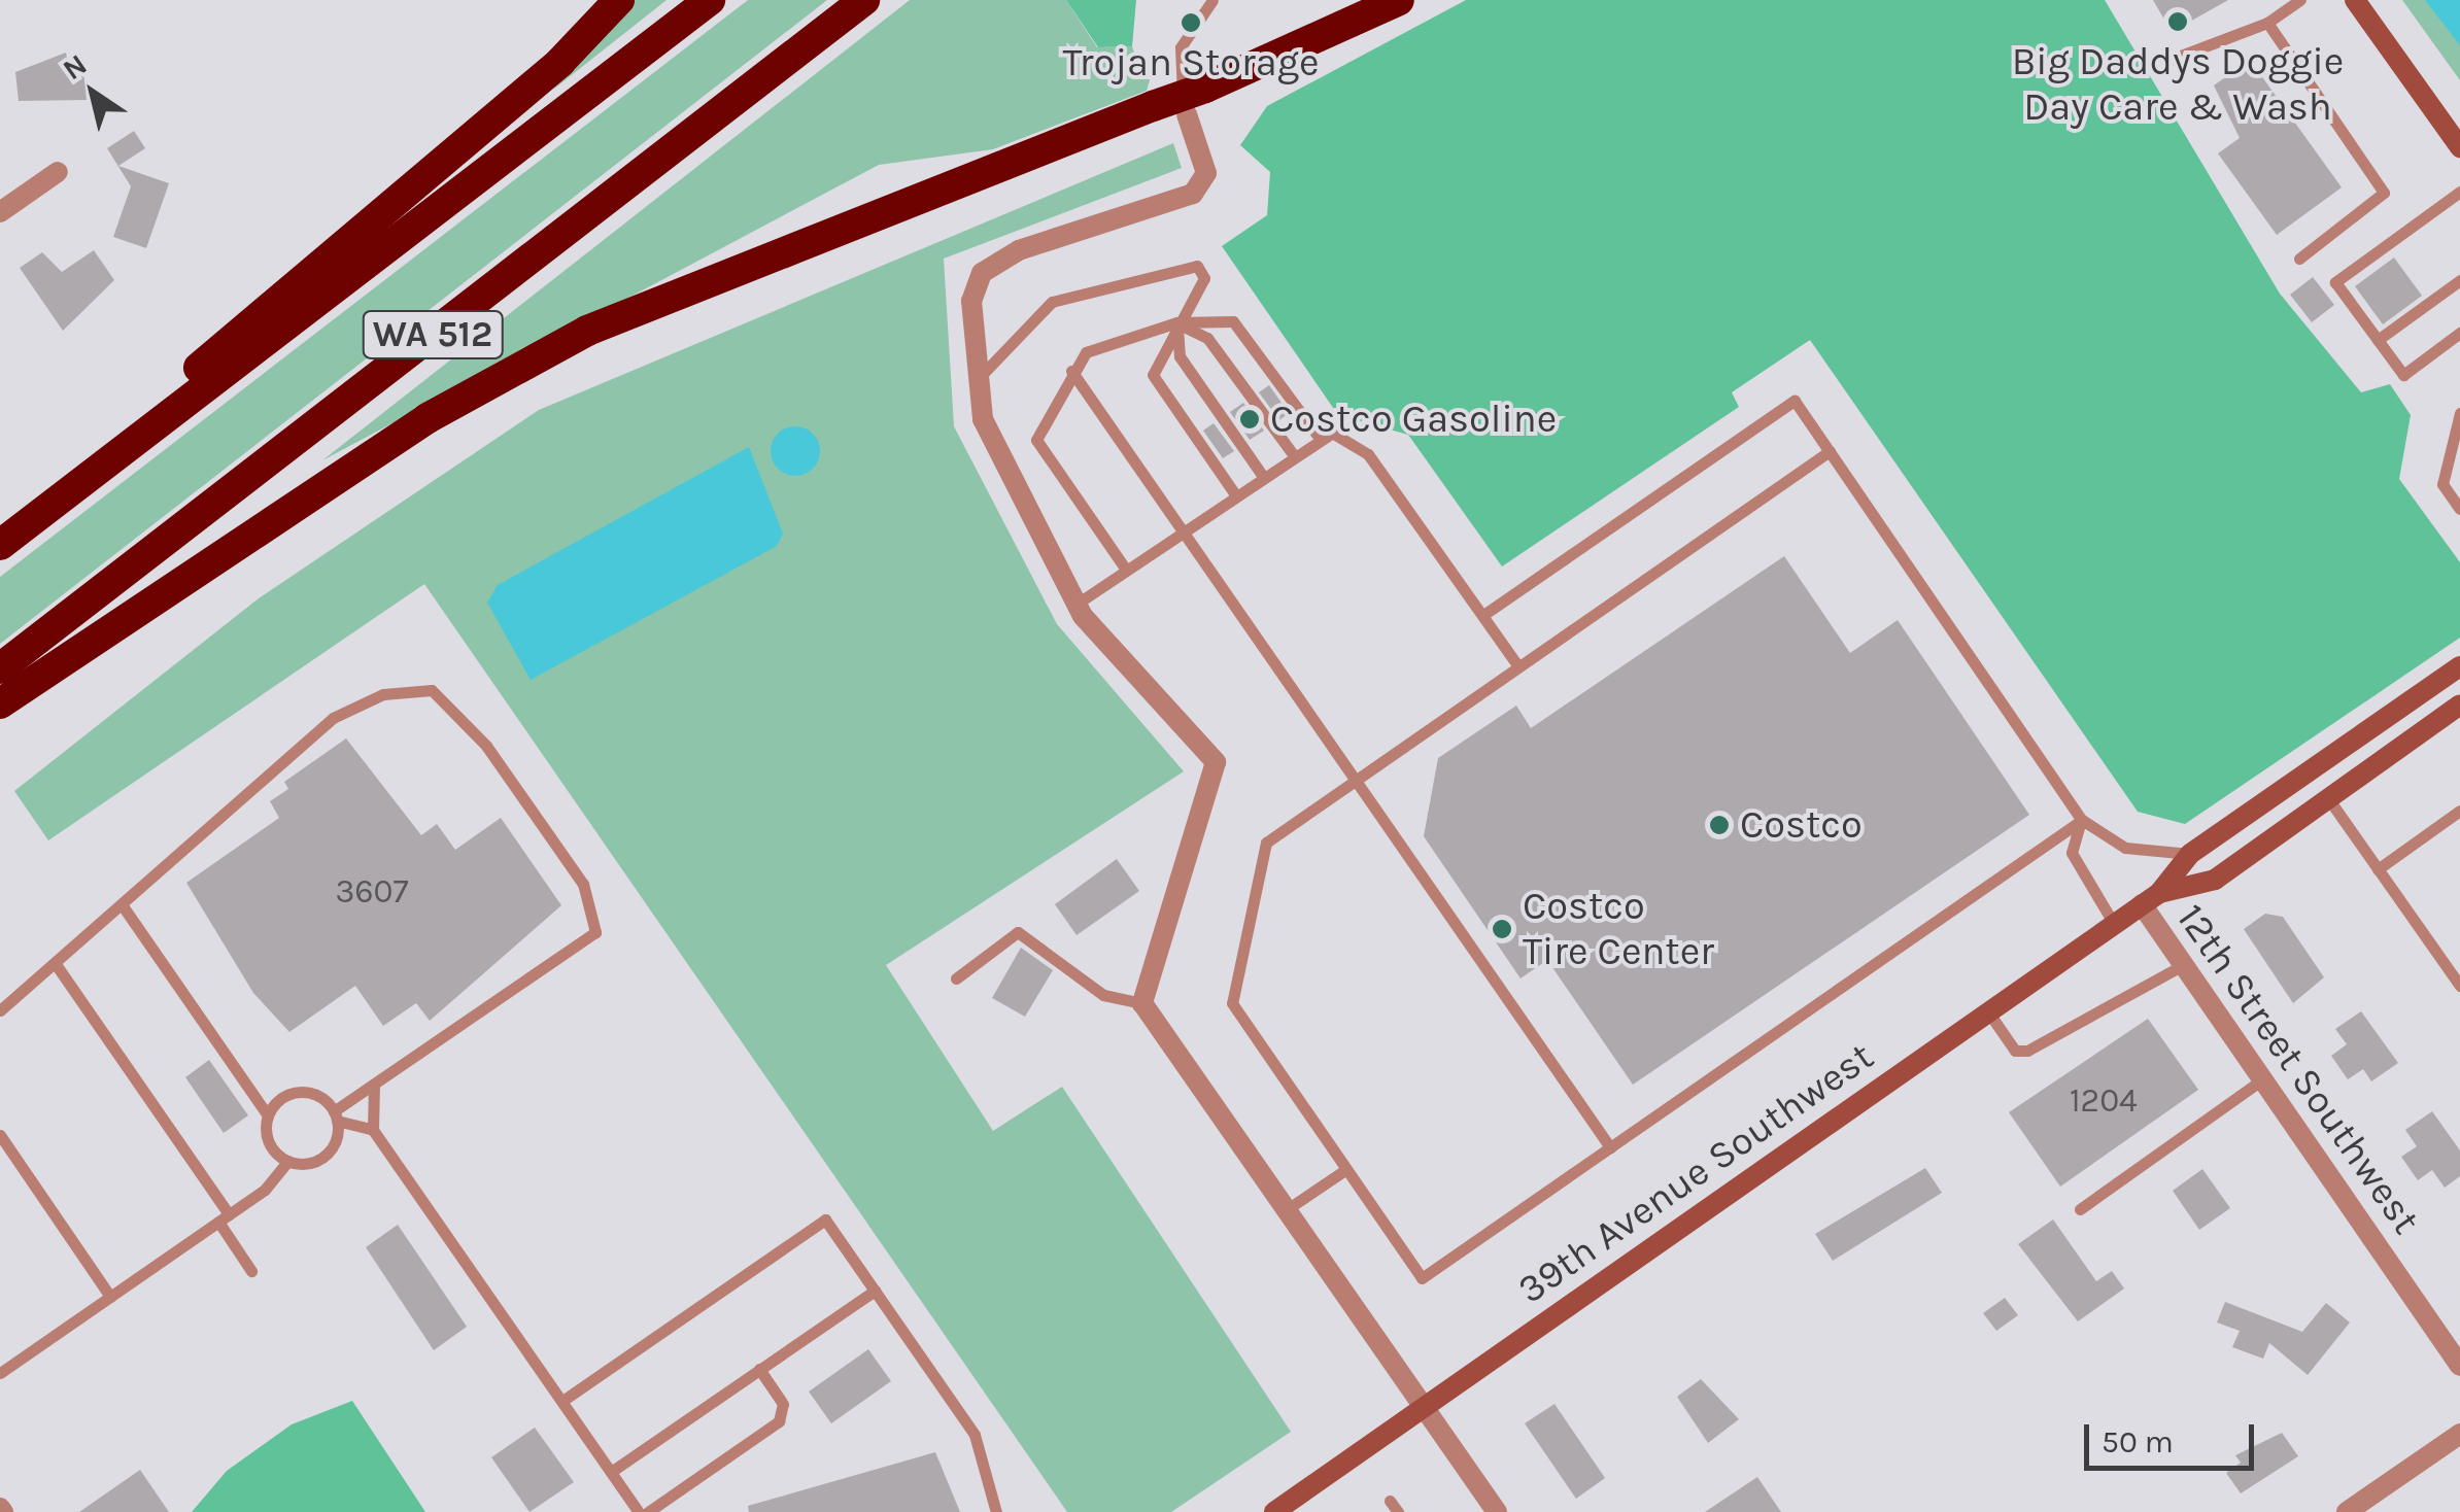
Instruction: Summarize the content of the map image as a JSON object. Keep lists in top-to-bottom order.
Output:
{
  "streets": {
    "highway": ["WA 512"],
    "main road": ["39th Avenue Southwest"],
    "street": ["12th Street Southwest"]
  },
  "crossings": [
    ["12th Street Southwest", "39th Avenue Southwest"]
  ],
  "places": [
    "Big Daddys Doggie Day Care & Wash",
    "Trojan Storage",
    "Costco Gasoline",
    "Costco",
    "Costco Tire Center"
  ],
  "house_numbers": ["3607", "1204"],
  "scale_bar": "50 m",
  "north": "top left"
}
